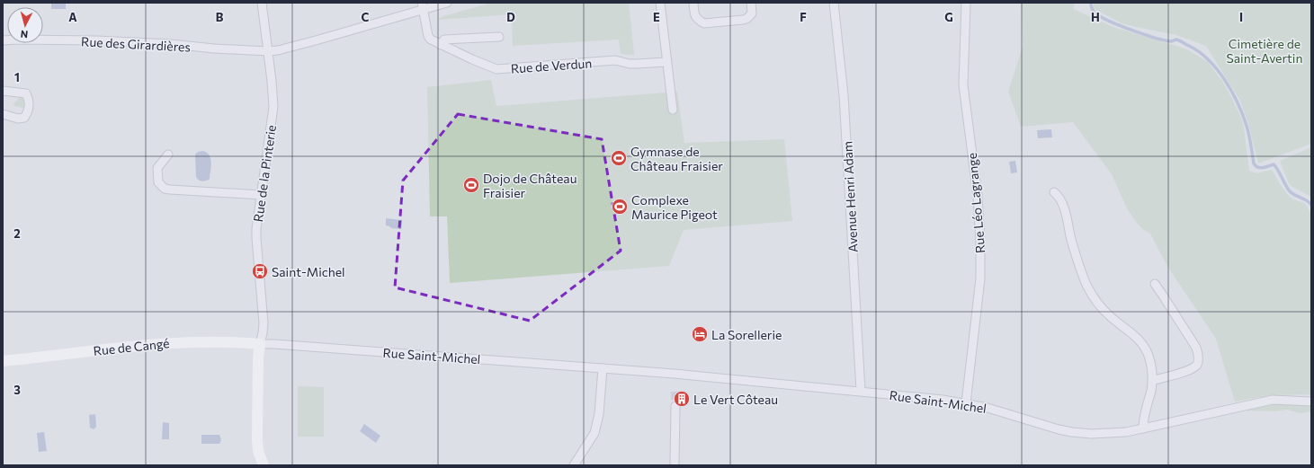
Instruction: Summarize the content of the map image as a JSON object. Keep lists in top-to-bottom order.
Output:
{
  "streets": {
    "street": [
      "Rue des Girardières",
      "Rue de Verdun",
      "Rue de la Pinterie",
      "Avenue Henri Adam",
      "Rue Léo Lagrange",
      "Rue de Cangé",
      "Rue Saint-Michel"
    ]
  },
  "crossings": [
    ["Rue des Girardières", "Rue de la Pinterie"],
    ["Rue de la Pinterie", "Rue de Cangé"],
    ["Rue de la Pinterie", "Rue Saint-Michel"],
    ["Avenue Henri Adam", "Rue Saint-Michel"],
    ["Rue Léo Lagrange", "Rue Saint-Michel"],
    ["Rue de Cangé", "Rue Saint-Michel"]
  ],
  "parks": ["Cimetière de Saint-Avertin"],
  "places": {
    "sports": ["Gymnase de Château Fraisier", "Dojo de Château Fraisier", "Complexe Maurice Pigeot"],
    "bus stop": ["Saint-Michel"],
    "hotel": ["La Sorellerie"],
    "building": ["Le Vert Côteau"]
  },
  "north": "bottom",
  "grid": {
    "columns": [
      "A",
      "B",
      "C",
      "D",
      "E",
      "F",
      "G",
      "H",
      "I"
    ],
    "rows": ["1", "2", "3"]
  }
}
